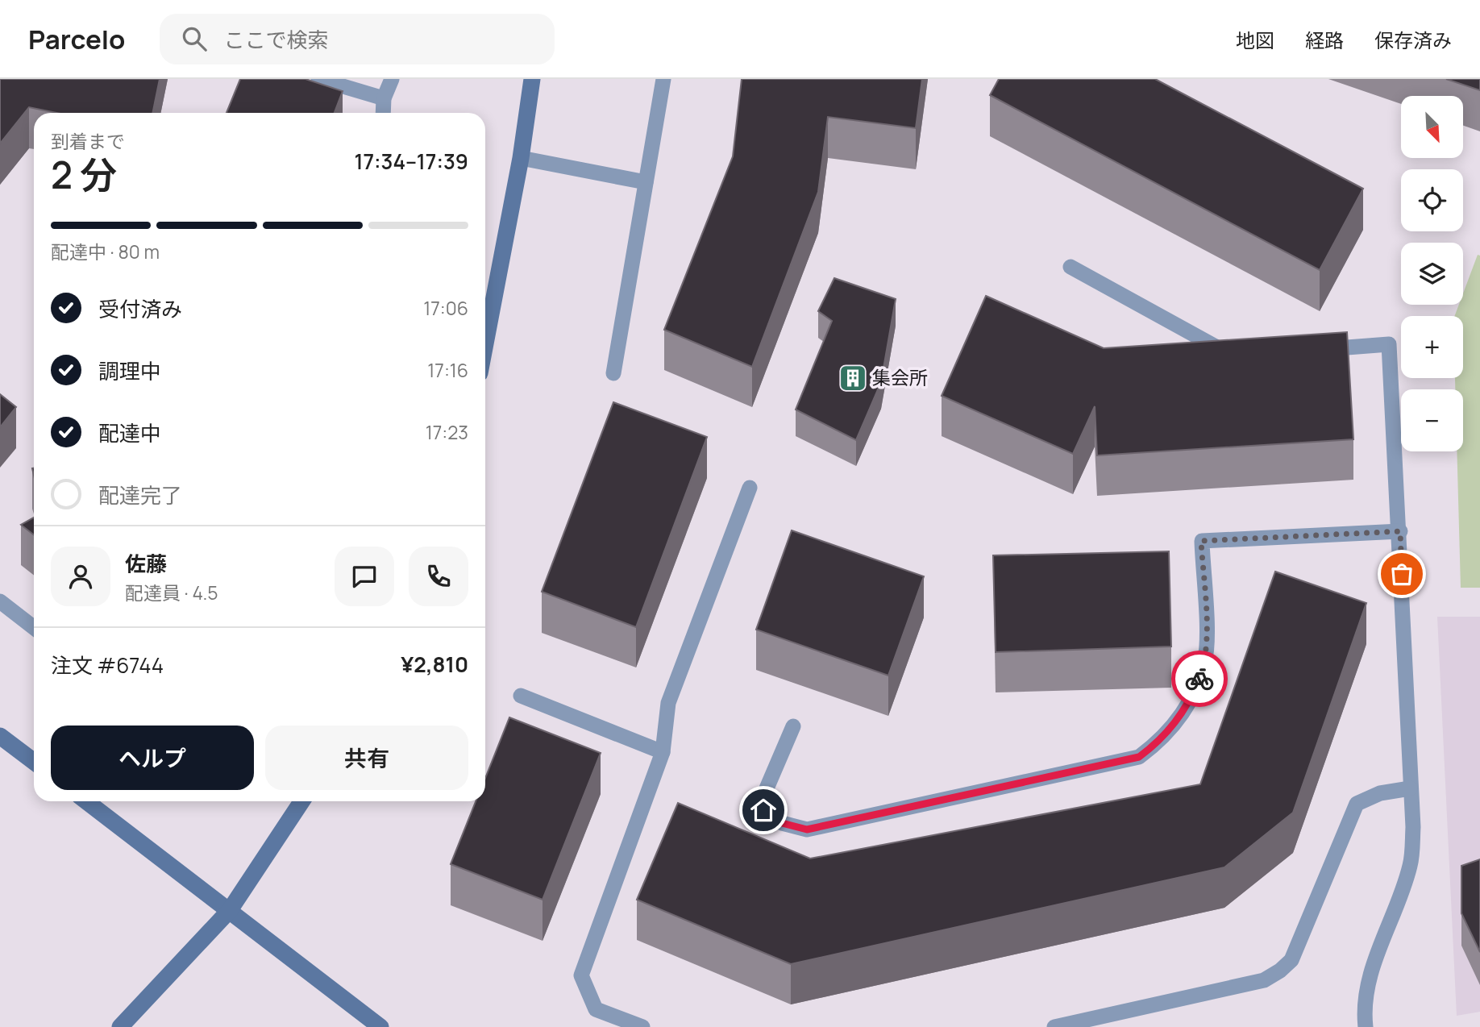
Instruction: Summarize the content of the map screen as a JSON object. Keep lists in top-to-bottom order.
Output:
{
  "places": {
    "building": ["集会所"]
  },
  "north": "bottom right",
  "page": {
    "header": "Parcelo",
    "search": "ここで検索",
    "nav": ["地図", "経路", "保存済み"],
    "map_buttons": ["+", "−"],
    "heading": ["2 分", "到着まで", "17:34–17:39"],
    "panel": [
      "佐藤",
      "配達員 · 4.5",
      "注文 #6744",
      "¥2,810"
    ],
    "bar": "配達中 · 80 m",
    "list": [
      ["受付済み", "17:06"],
      ["調理中", "17:16"],
      ["配達中", "17:23"],
      "配達完了"
    ],
    "buttons": ["ヘルプ", "共有"]
  }
}
